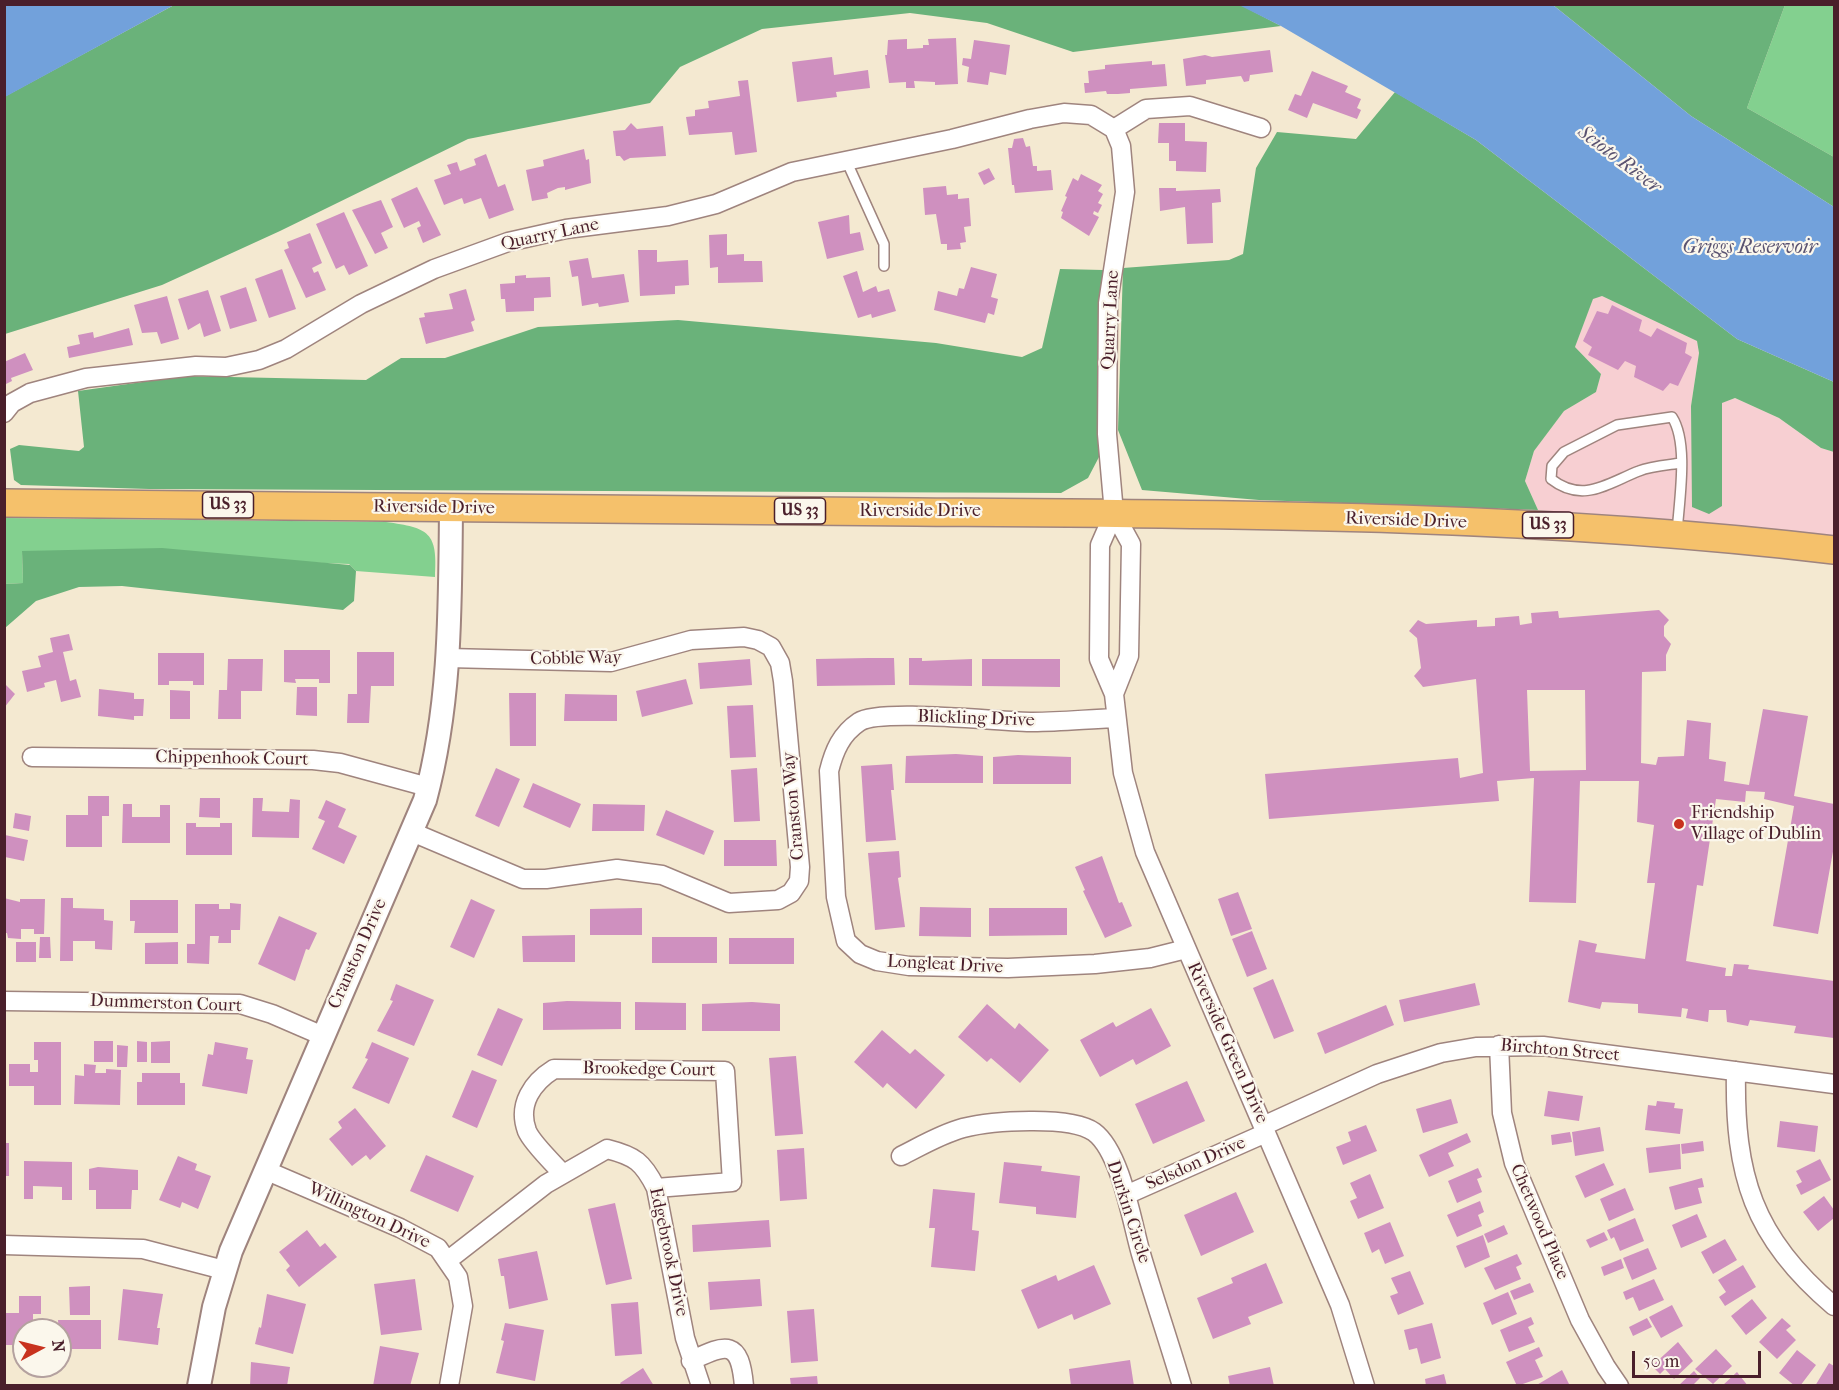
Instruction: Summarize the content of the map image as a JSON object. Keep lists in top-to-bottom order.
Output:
{
  "streets": {
    "main road": ["US 33", "Riverside Drive"],
    "street": [
      "Quarry Lane",
      "Cobble Way",
      "Blickling Drive",
      "Chippenhook Court",
      "Cranston Way",
      "Cranston Drive",
      "Longleat Drive",
      "Dummerston Court",
      "Riverside Green Drive",
      "Birchton Street",
      "Brookedge Court",
      "Selsdon Drive",
      "Durkin Circle",
      "Willington Drive",
      "Chetwood Place",
      "Edgebrook Drive"
    ]
  },
  "crossings": [
    ["Quarry Lane", "Riverside Drive"],
    ["Quarry Lane", "Riverside Green Drive"],
    ["Riverside Drive", "Cranston Drive"],
    ["Riverside Drive", "Riverside Green Drive"],
    ["Cobble Way", "Cranston Way"],
    ["Cobble Way", "Cranston Drive"],
    ["Blickling Drive", "Longleat Drive"],
    ["Blickling Drive", "Riverside Green Drive"],
    ["Chippenhook Court", "Cranston Drive"],
    ["Cranston Way", "Cranston Drive"],
    ["Cranston Drive", "Dummerston Court"],
    ["Cranston Drive", "Willington Drive"],
    ["Longleat Drive", "Riverside Green Drive"],
    ["Riverside Green Drive", "Birchton Street"],
    ["Riverside Green Drive", "Selsdon Drive"],
    ["Birchton Street", "Selsdon Drive"],
    ["Birchton Street", "Chetwood Place"],
    ["Brookedge Court", "Edgebrook Drive"],
    ["Selsdon Drive", "Durkin Circle"],
    ["Willington Drive", "Edgebrook Drive"]
  ],
  "water": ["Scioto River", "Griggs Reservoir"],
  "places": ["Friendship Village of Dublin"],
  "scale_bar": "50 m",
  "north": "right"
}
